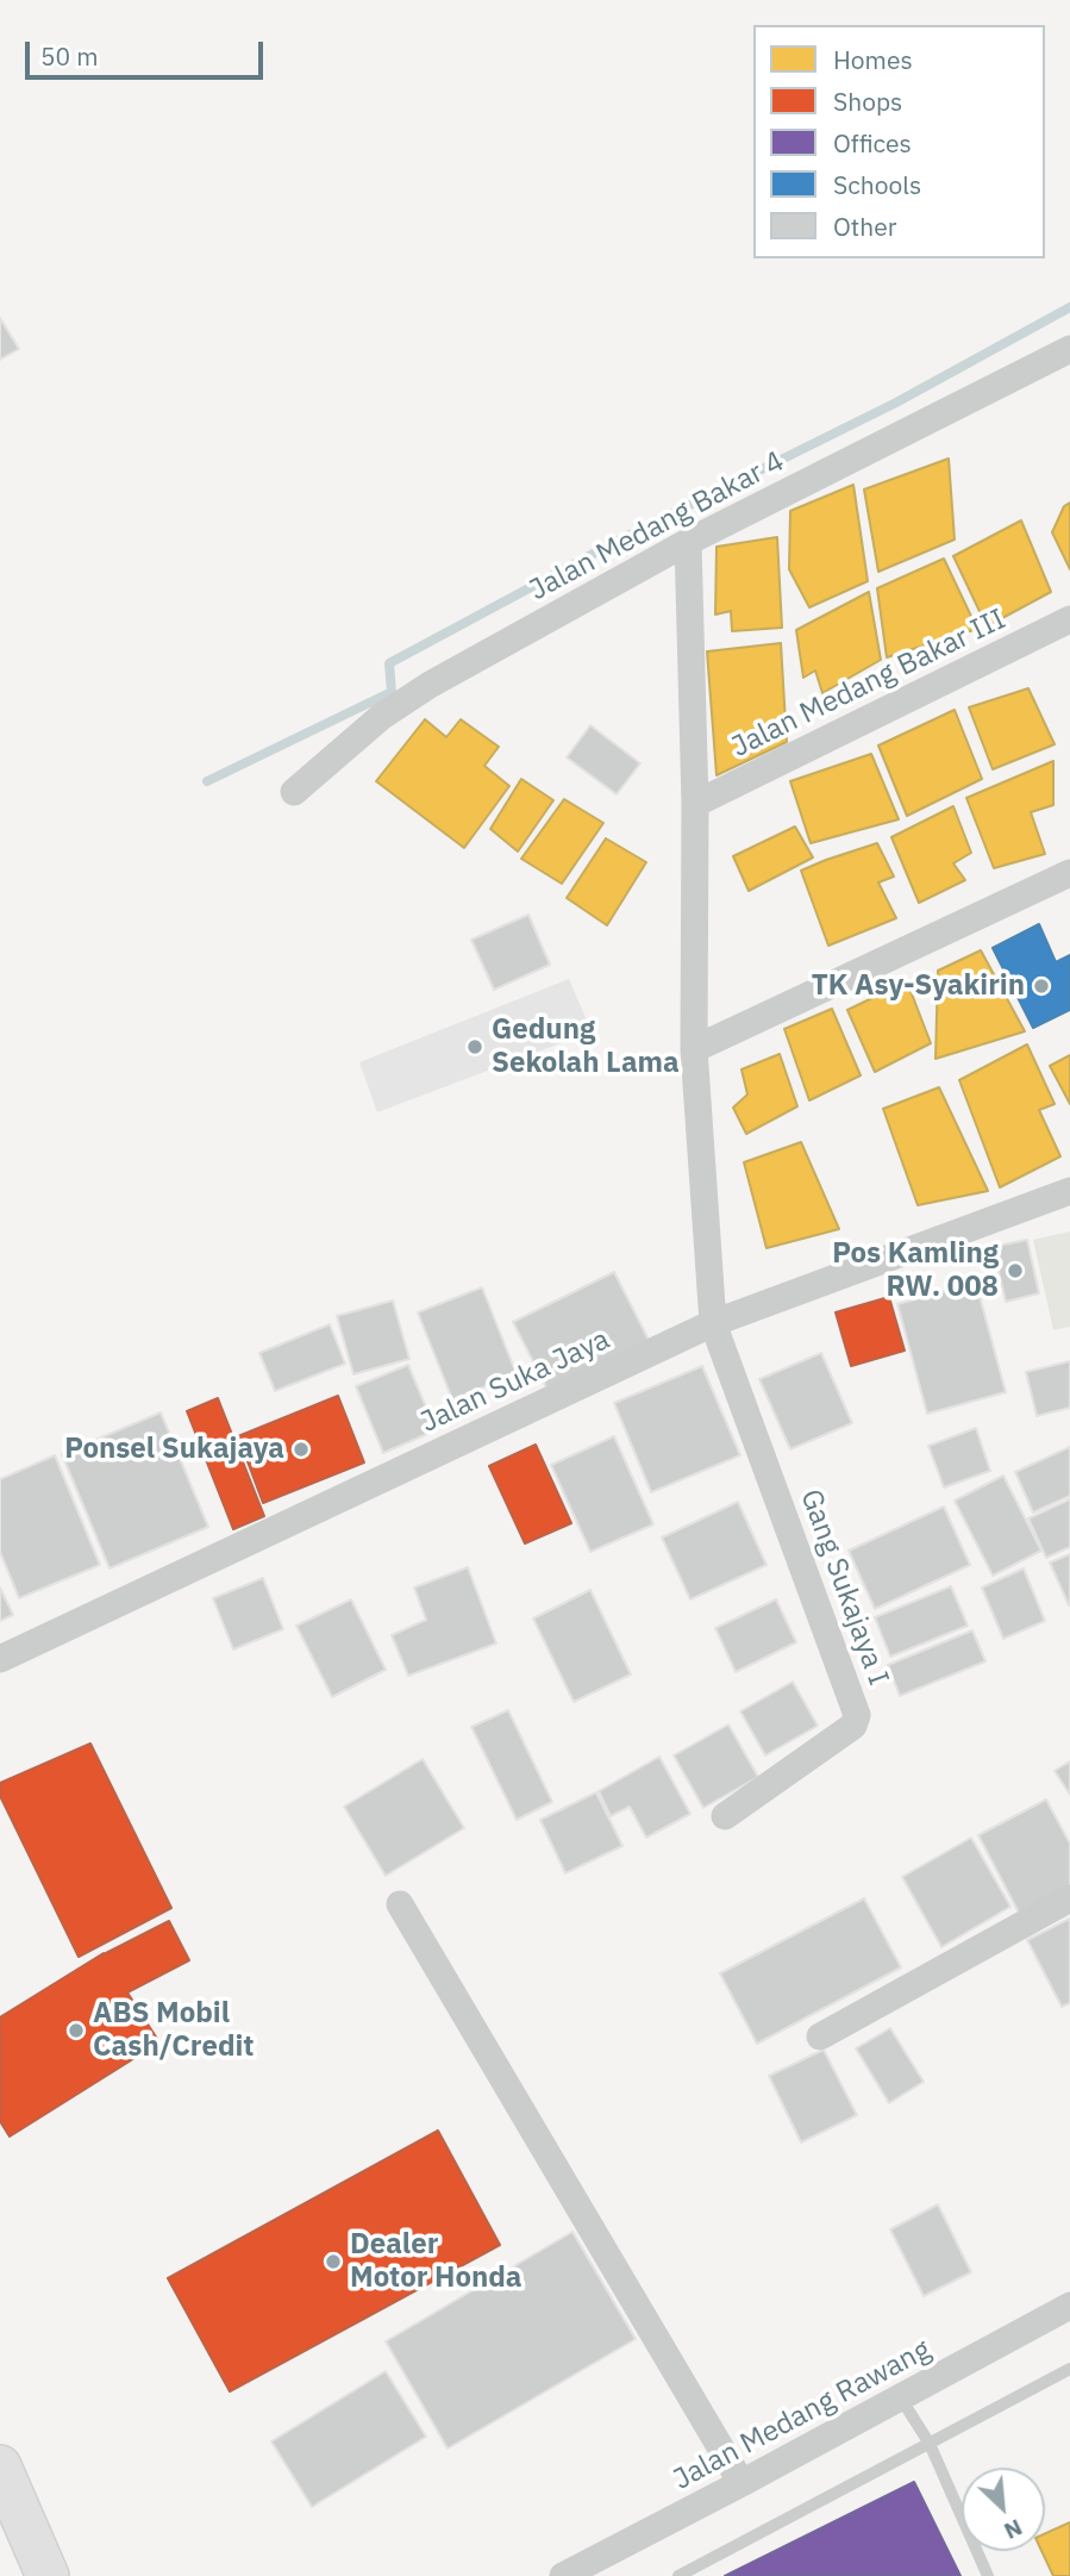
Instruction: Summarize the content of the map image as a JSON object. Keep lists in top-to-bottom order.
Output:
{
  "streets": {
    "street": [
      "Jalan Medang Bakar 4",
      "Jalan Medang Bakar III",
      "Jalan Suka Jaya",
      "Gang Sukajaya I",
      "Jalan Medang Rawang"
    ]
  },
  "crossings": [
    ["Jalan Medang Bakar 4", "Gang Sukajaya I"],
    ["Jalan Medang Bakar III", "Gang Sukajaya I"],
    ["Jalan Suka Jaya", "Gang Sukajaya I"]
  ],
  "places": [
    "TK Asy-Syakirin",
    "Gedung Sekolah Lama",
    "Pos Kamling RW. 008",
    "Ponsel Sukajaya",
    "ABS Mobil Cash/Credit",
    "Dealer Motor Honda"
  ],
  "legend": [
    "Homes",
    "Shops",
    "Offices",
    "Schools",
    "Other"
  ],
  "scale_bar": "50 m",
  "north": "bottom right"
}
